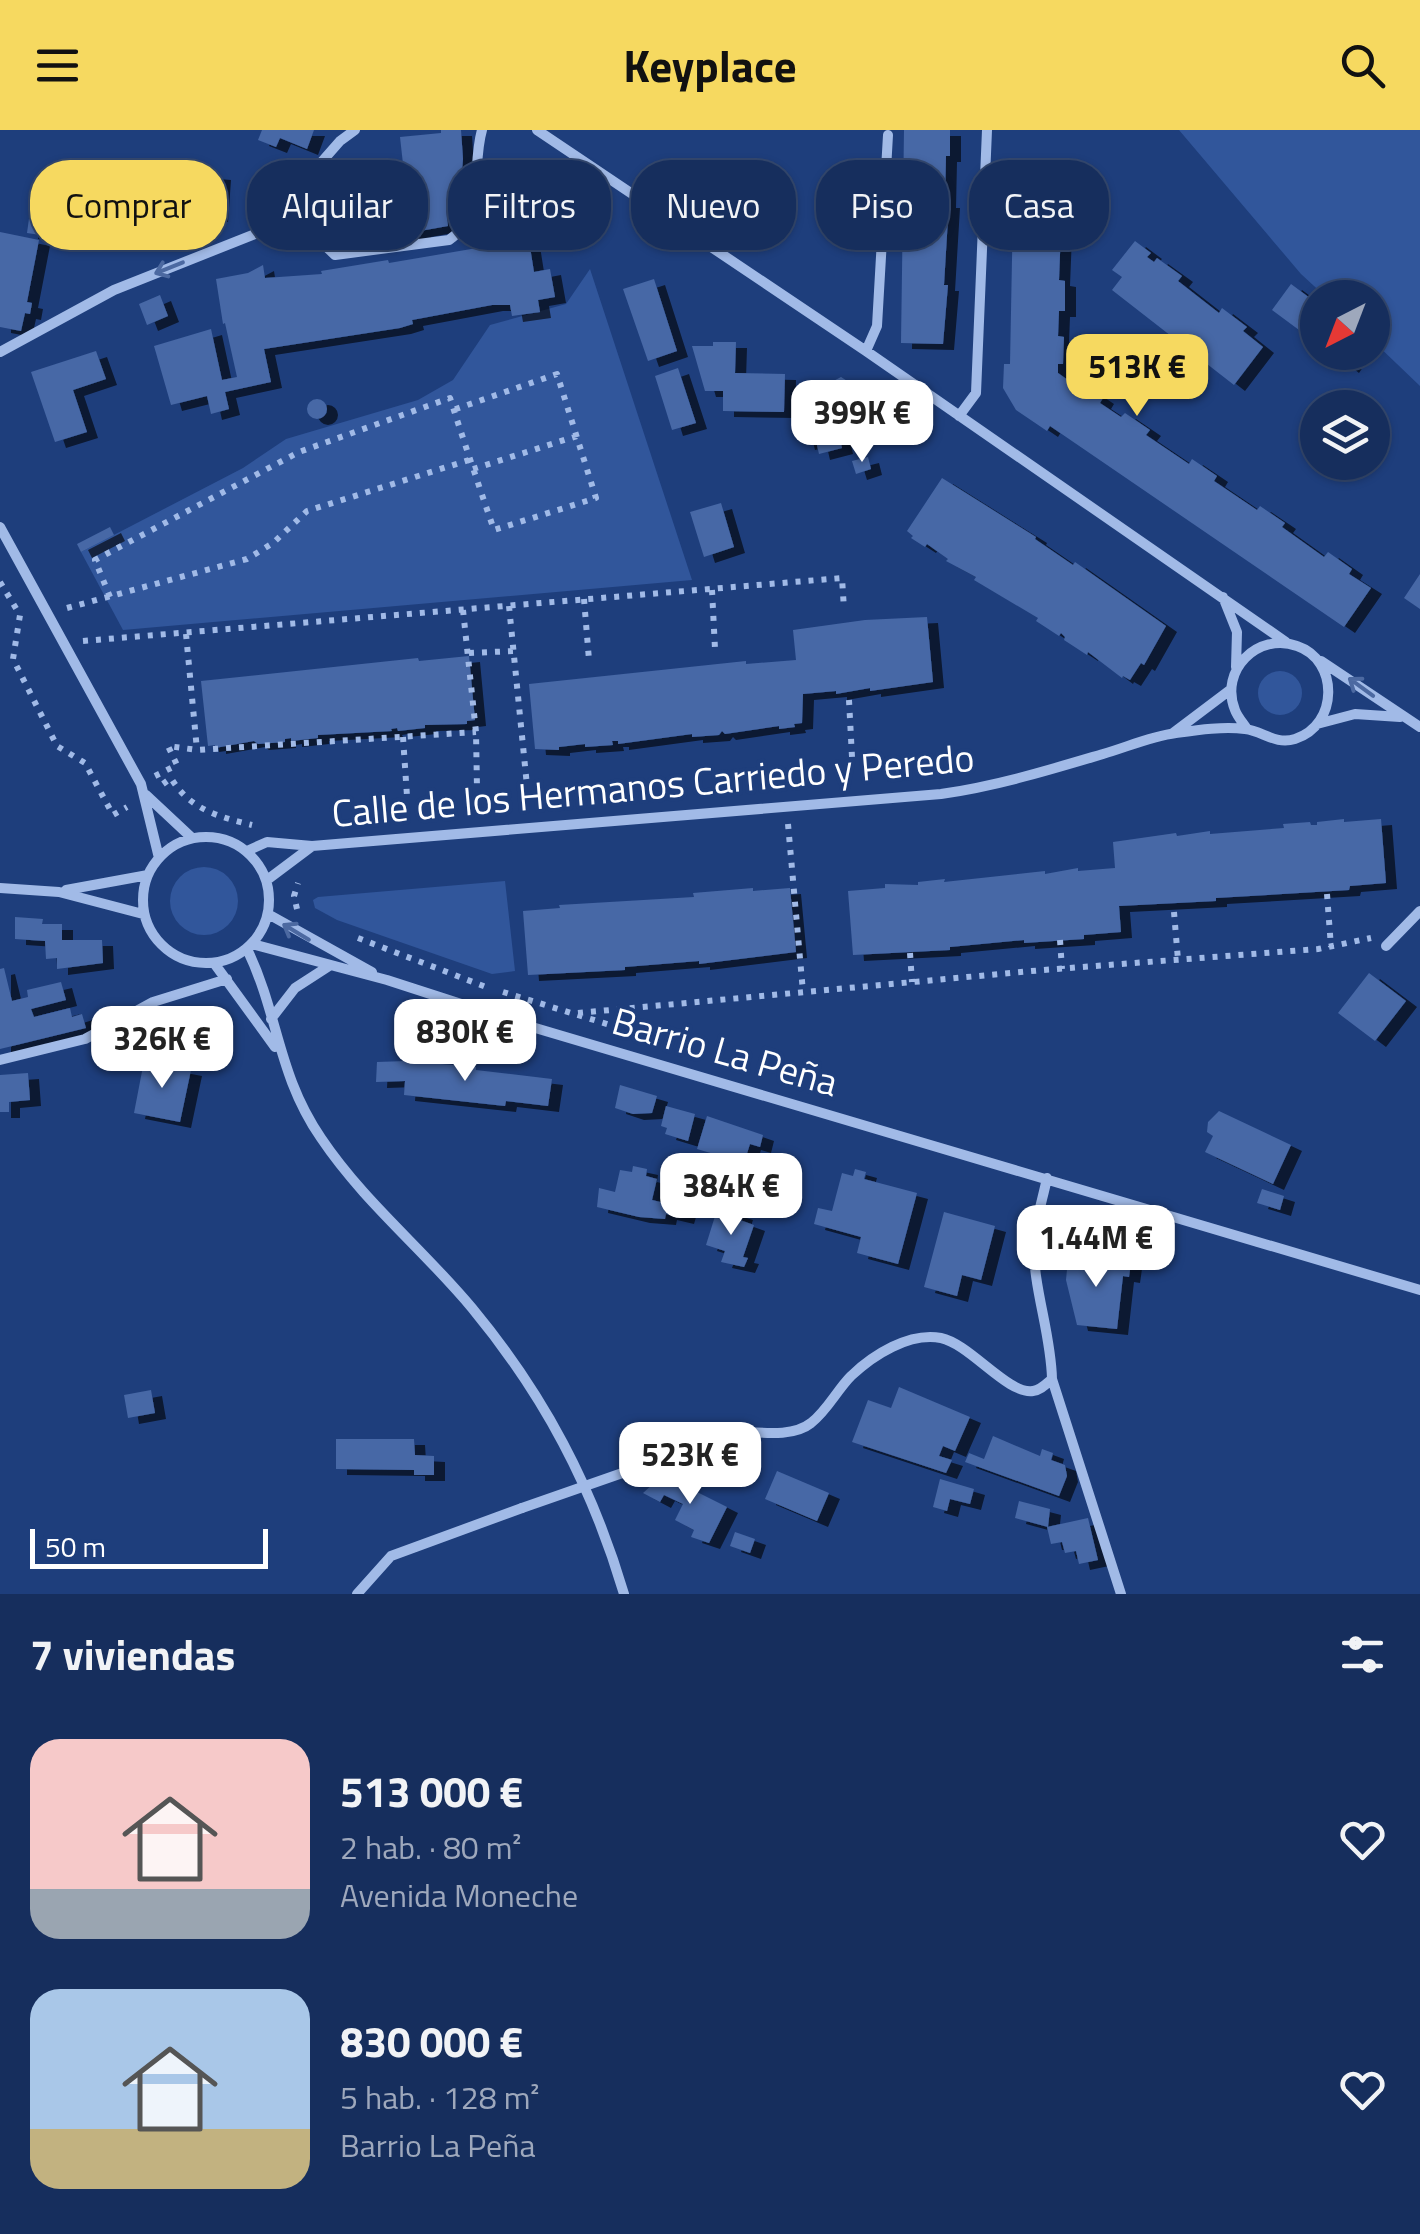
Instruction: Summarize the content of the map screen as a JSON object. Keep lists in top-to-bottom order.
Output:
{
  "streets": {
    "street": ["Calle de los Hermanos Carriedo y Peredo", "Barrio La Peña"]
  },
  "crossings": [
    ["Calle de los Hermanos Carriedo y Peredo", "Barrio La Peña"]
  ],
  "scale_bar": "50 m",
  "north": "bottom left",
  "page": {
    "header": "Keyplace",
    "chip": [
      "Comprar",
      "Alquilar",
      "Filtros",
      "Nuevo",
      "Piso",
      "Casa"
    ],
    "price": [
      "513K €",
      "399K €",
      "830K €",
      "326K €",
      "384K €",
      "1.44M €",
      "523K €"
    ],
    "scale": "50 m",
    "heading": "7 viviendas",
    "list": [
      {
        "name": "513 000 €",
        "note": "2 hab. · 80 m² · Avenida Moneche"
      },
      {
        "name": "830 000 €",
        "note": "5 hab. · 128 m² · Barrio La Peña"
      }
    ]
  }
}
